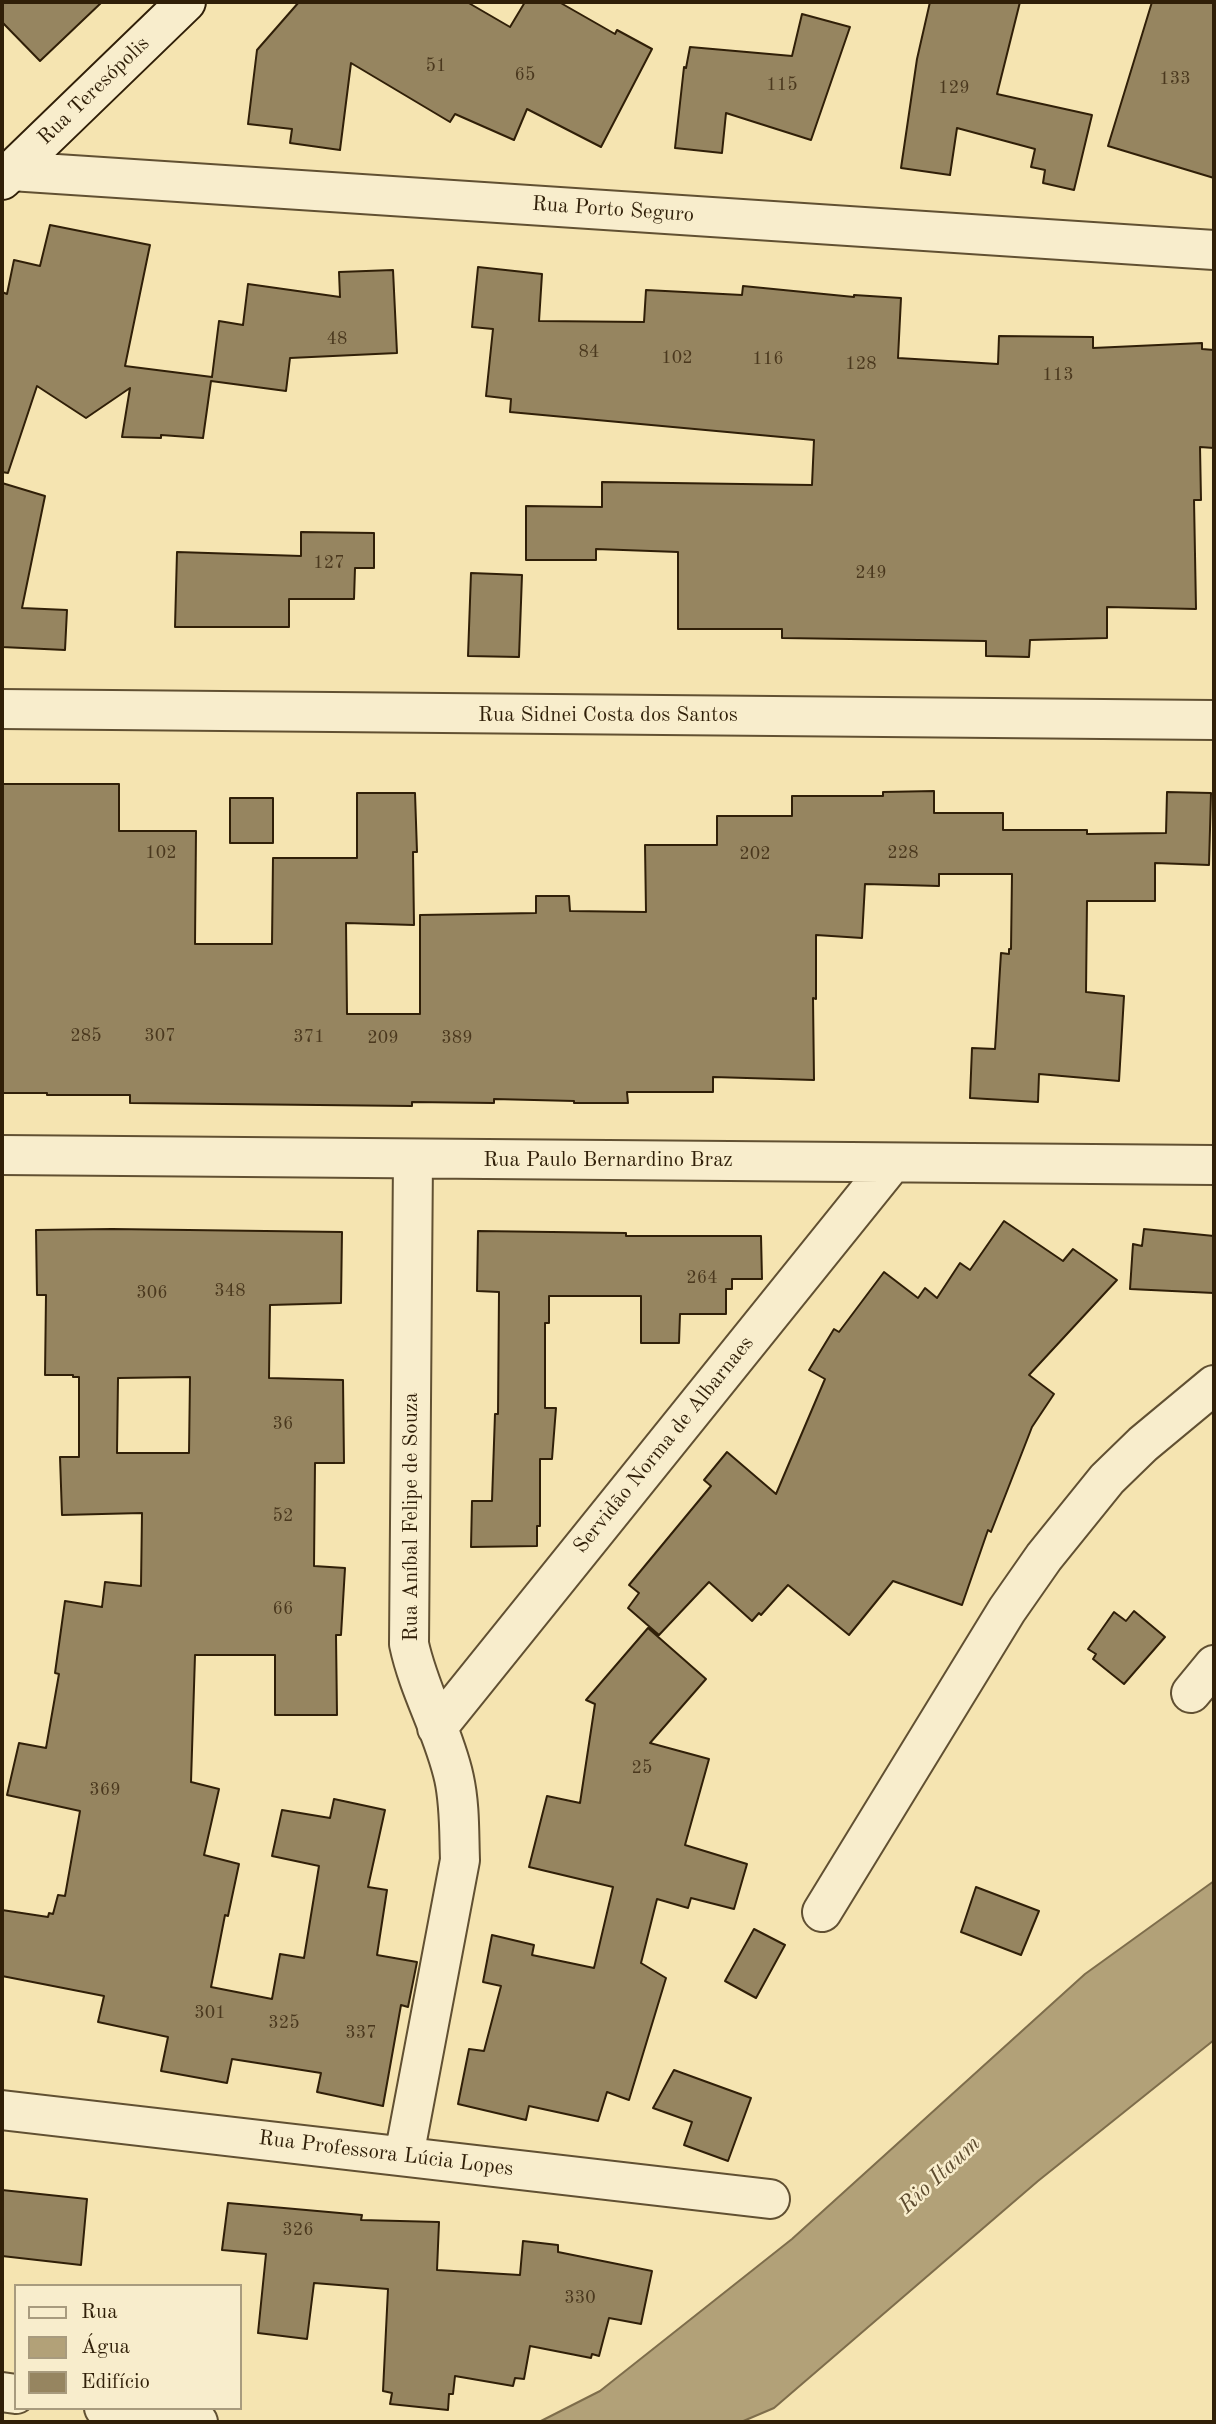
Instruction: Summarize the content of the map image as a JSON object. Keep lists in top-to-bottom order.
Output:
{
  "streets": {
    "street": [
      "Rua Teresópolis",
      "Rua Porto Seguro",
      "Rua Sidnei Costa dos Santos",
      "Rua Paulo Bernardino Braz",
      "Servidão Norma de Albarnaes",
      "Rua Aníbal Felipe de Souza",
      "Rua Professora Lúcia Lopes"
    ]
  },
  "crossings": [
    ["Rua Teresópolis", "Rua Porto Seguro"],
    ["Rua Paulo Bernardino Braz", "Servidão Norma de Albarnaes"],
    ["Rua Paulo Bernardino Braz", "Rua Aníbal Felipe de Souza"],
    ["Servidão Norma de Albarnaes", "Rua Aníbal Felipe de Souza"],
    ["Rua Aníbal Felipe de Souza", "Rua Professora Lúcia Lopes"]
  ],
  "water": ["Rio Itaum"],
  "house_numbers": [
    "51",
    "65",
    "133",
    "115",
    "129",
    "48",
    "84",
    "102",
    "116",
    "128",
    "113",
    "127",
    "249",
    "102",
    "228",
    "202",
    "285",
    "307",
    "371",
    "209",
    "389",
    "264",
    "348",
    "306",
    "36",
    "52",
    "66",
    "25",
    "369",
    "301",
    "325",
    "337",
    "326",
    "330"
  ],
  "legend": ["Rua", "Água", "Edifício"]
}
